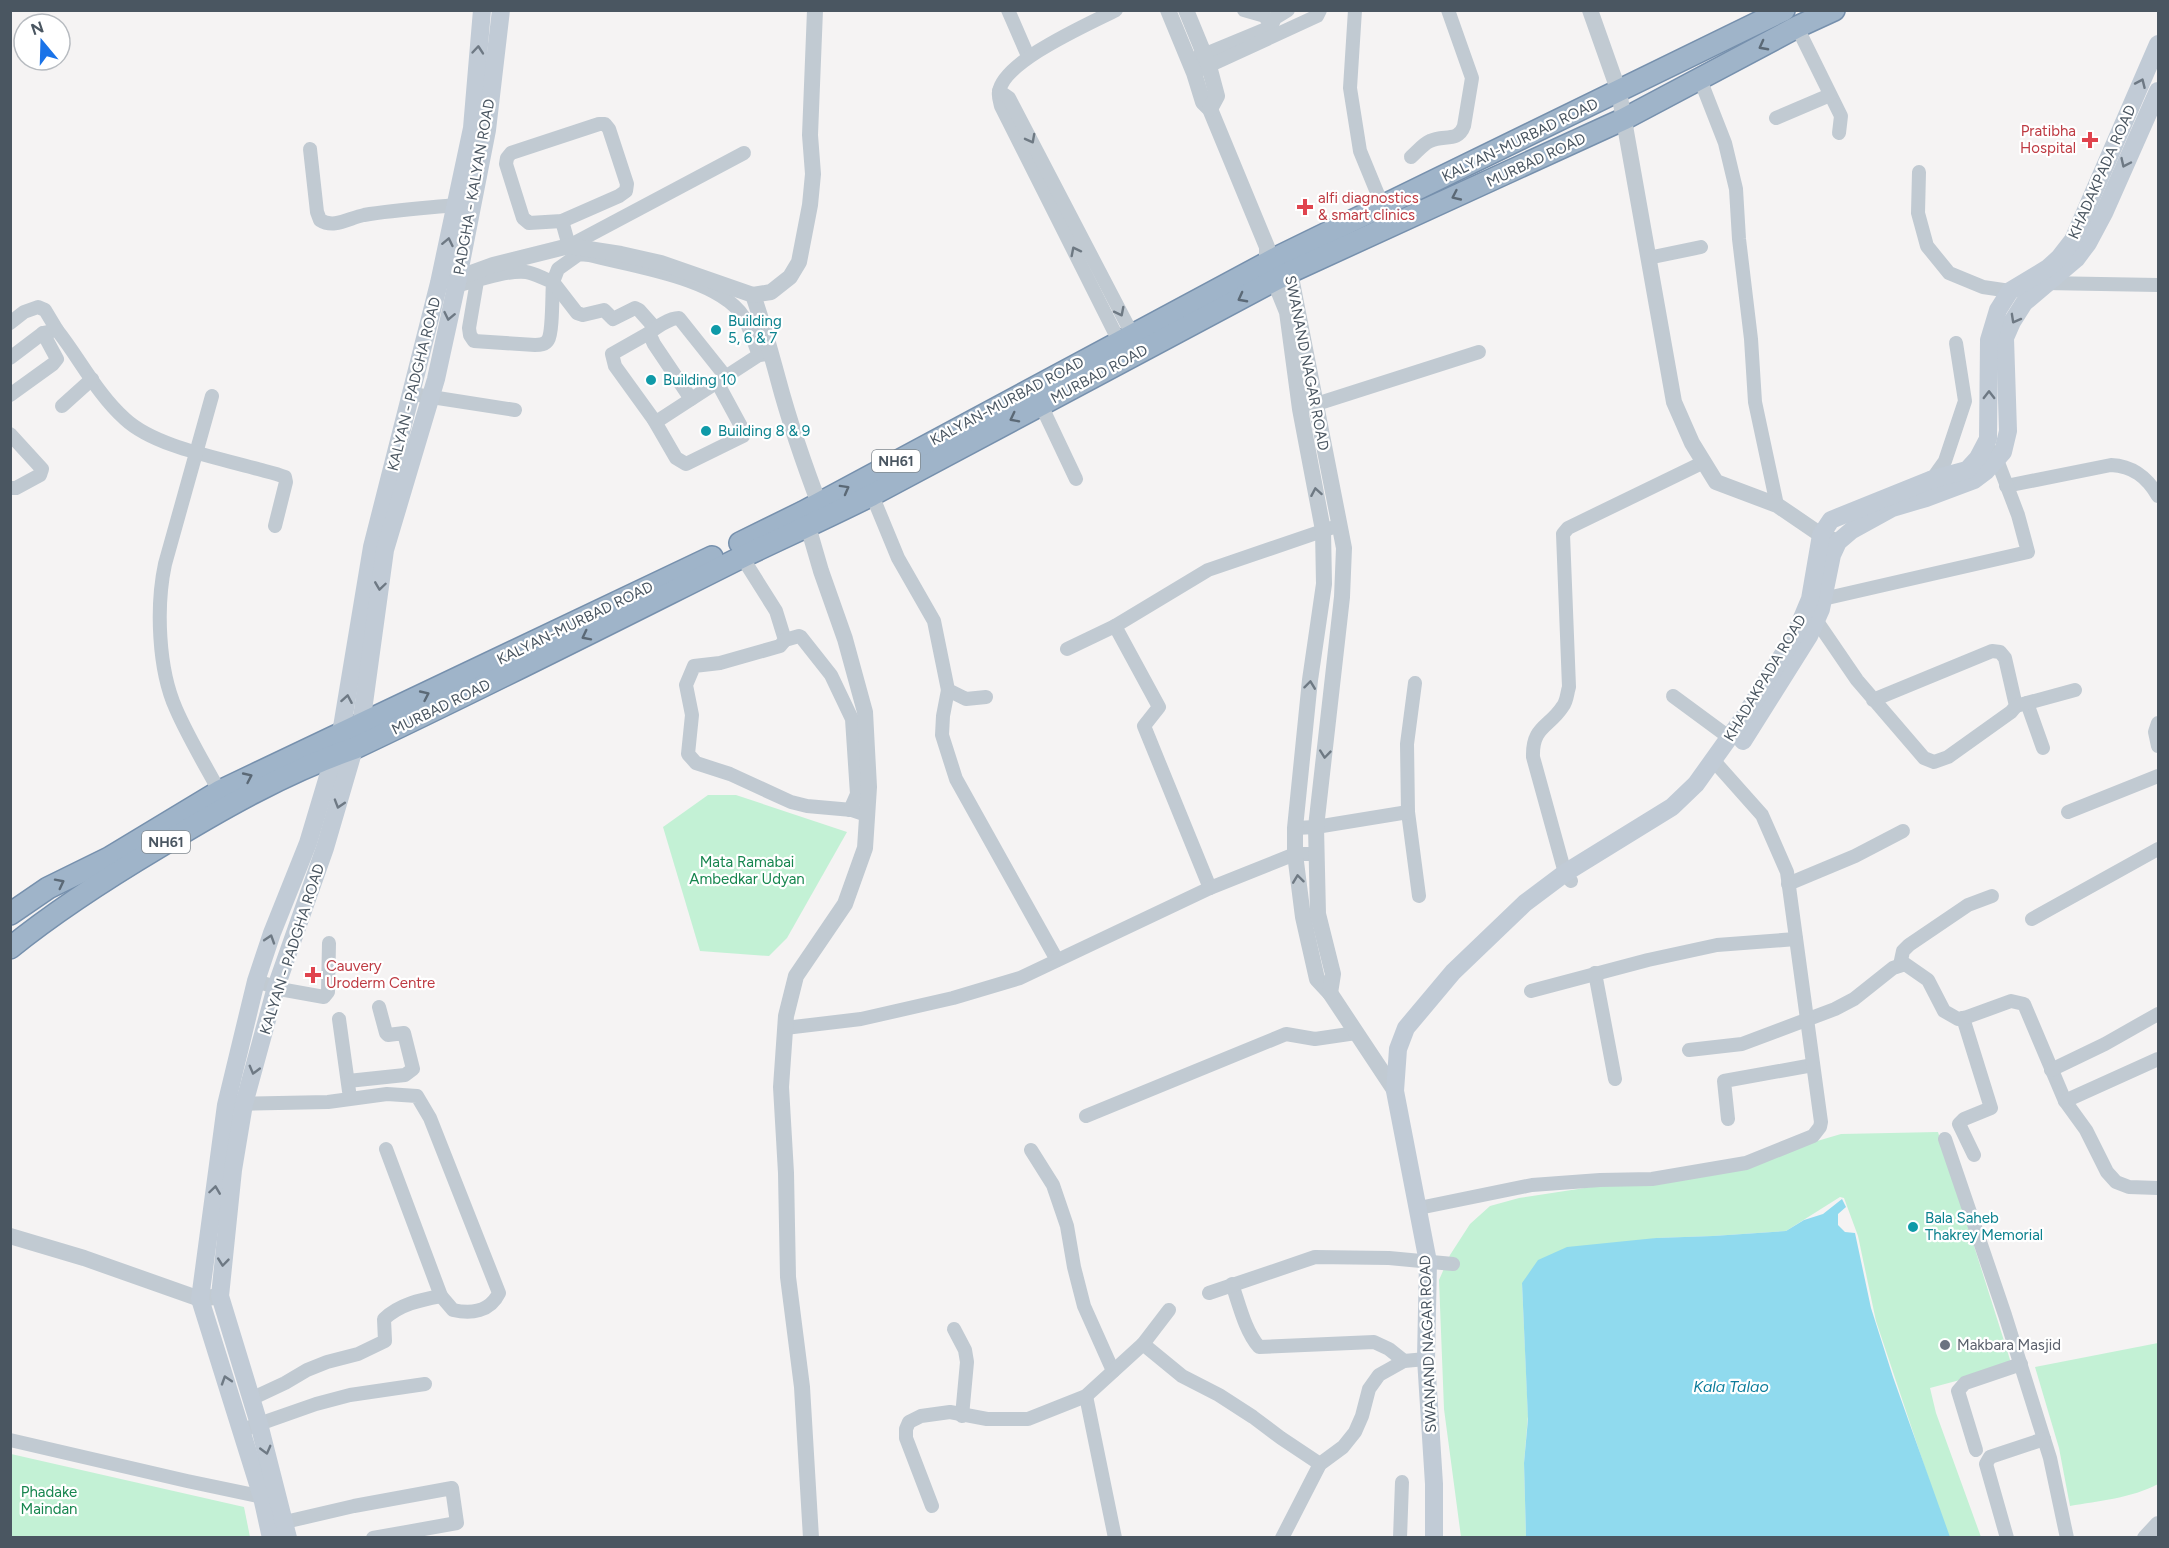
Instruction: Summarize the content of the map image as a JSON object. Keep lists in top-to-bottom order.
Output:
{
  "streets": {
    "highway": ["KALYAN-MURBAD ROAD", "MURBAD ROAD", "NH61"],
    "main road": [
      "KHADAKPADA ROAD",
      "PADGHA - KALYAN ROAD",
      "SWANAND NAGAR ROAD",
      "KALYAN - PADGHA ROAD"
    ]
  },
  "crossings": [
    ["KALYAN-MURBAD ROAD", "MURBAD ROAD"],
    ["KALYAN-MURBAD ROAD", "SWANAND NAGAR ROAD"],
    ["KALYAN-MURBAD ROAD", "KALYAN - PADGHA ROAD"],
    ["KALYAN-MURBAD ROAD", "NH61"],
    ["MURBAD ROAD", "SWANAND NAGAR ROAD"],
    ["MURBAD ROAD", "KALYAN - PADGHA ROAD"],
    ["MURBAD ROAD", "NH61"],
    ["PADGHA - KALYAN ROAD", "KALYAN - PADGHA ROAD"],
    ["KALYAN - PADGHA ROAD", "NH61"]
  ],
  "one_way": ["MURBAD ROAD"],
  "water": ["Kala Talao"],
  "parks": ["Mata Ramabai Ambedkar Udyan", "Phadake Maindan"],
  "places": {
    "health": ["Pratibha Hospital", "alfi diagnostics & smart clinics", "Cauvery Uroderm Centre"],
    "other": [
      "Building 5, 6 & 7",
      "Building 10",
      "Building 8 & 9",
      "Bala Saheb Thakrey Memorial",
      "Makbara Masjid"
    ]
  },
  "north": "top"
}
